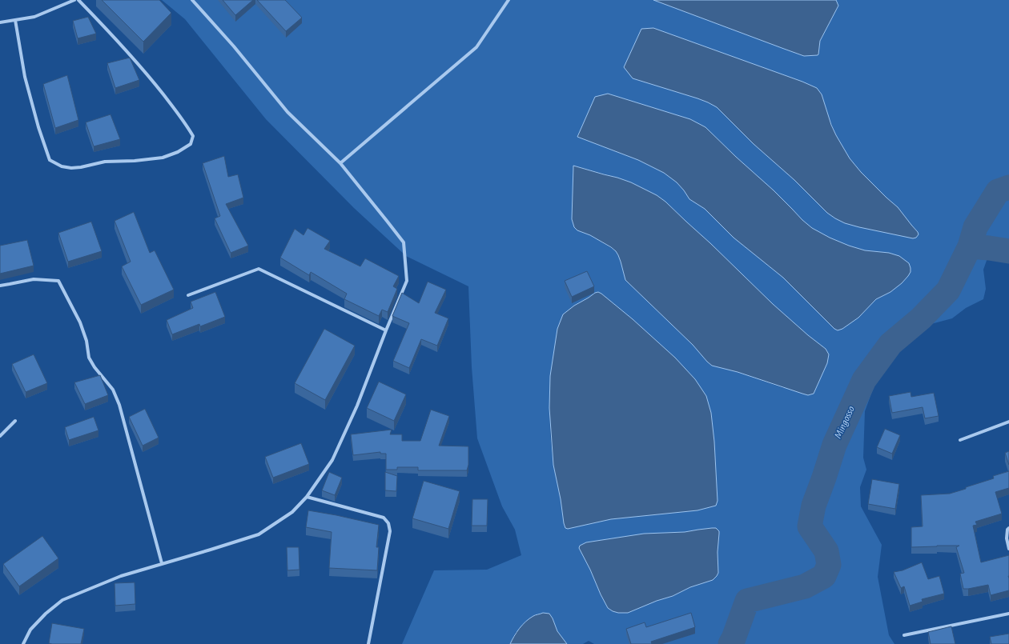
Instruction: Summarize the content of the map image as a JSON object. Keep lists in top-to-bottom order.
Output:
{
  "water": ["Mingosso"]
}
